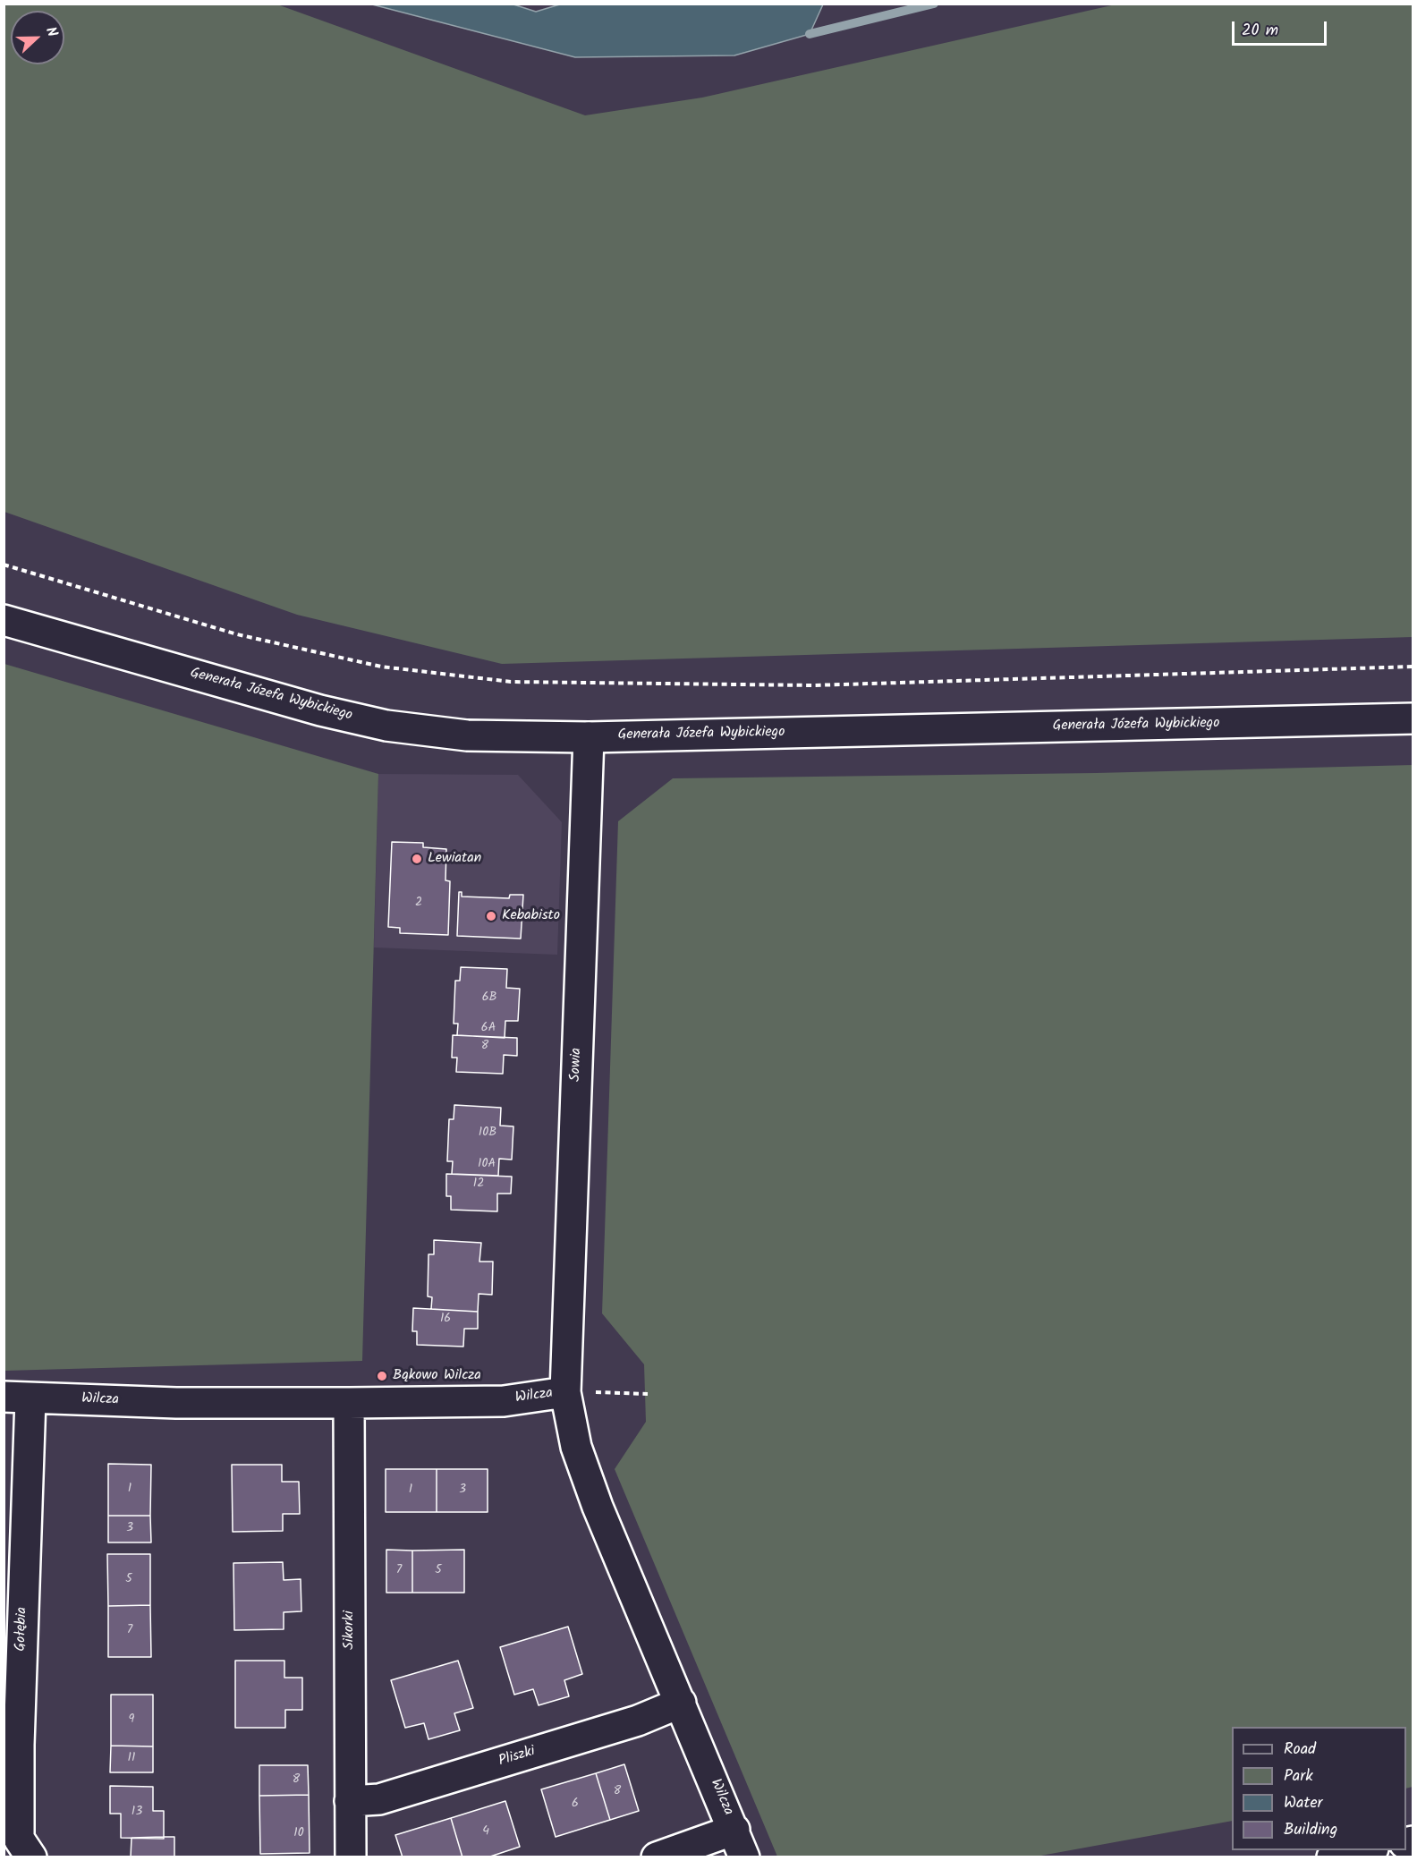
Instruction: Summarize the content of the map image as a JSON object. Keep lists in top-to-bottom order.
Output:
{
  "streets": {
    "street": [
      "Generała Józefa Wybickiego",
      "Sowia",
      "Wilcza",
      "Gołębia",
      "Sikorki",
      "Pliszki"
    ]
  },
  "crossings": [
    ["Generała Józefa Wybickiego", "Sowia"],
    ["Sowia", "Wilcza"],
    ["Wilcza", "Gołębia"],
    ["Wilcza", "Sikorki"],
    ["Wilcza", "Pliszki"],
    ["Sikorki", "Pliszki"]
  ],
  "places": ["Lewiatan", "Kebabisto", "Bąkowo Wilcza"],
  "house_numbers": [
    "2",
    "6B",
    "6A",
    "8",
    "10B",
    "10A",
    "12",
    "16",
    "1",
    "1",
    "3",
    "3",
    "7",
    "5",
    "5",
    "7",
    "9",
    "11",
    "8",
    "8",
    "6",
    "13",
    "4",
    "10"
  ],
  "legend": [
    "Road",
    "Park",
    "Water",
    "Building"
  ],
  "scale_bar": "20 m",
  "north": "right"
}
